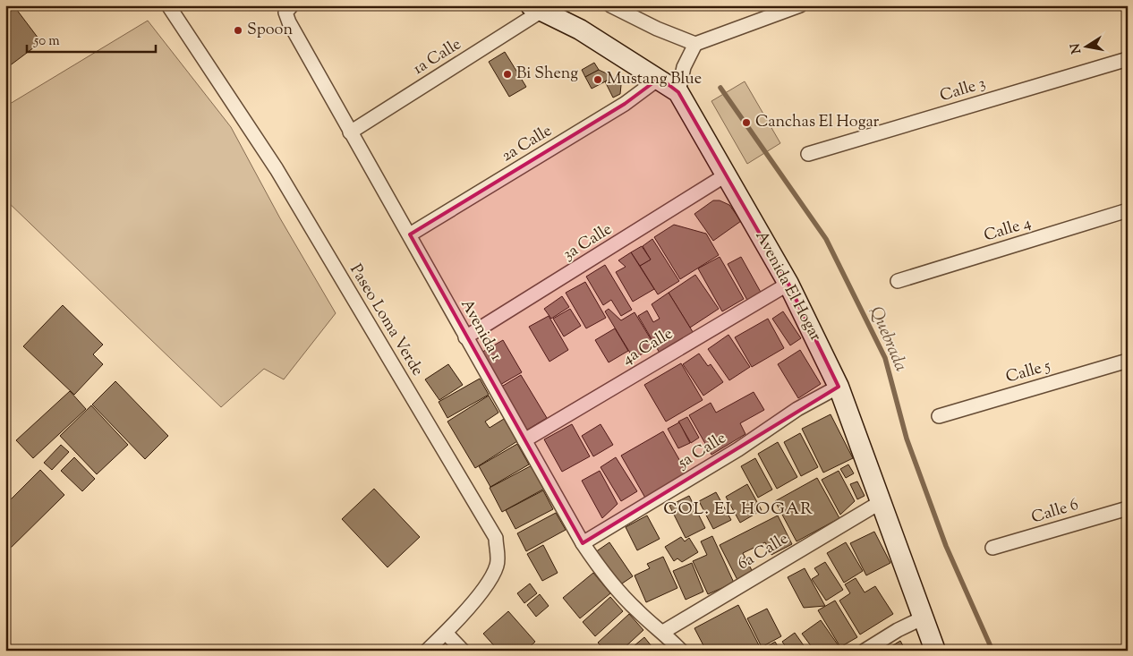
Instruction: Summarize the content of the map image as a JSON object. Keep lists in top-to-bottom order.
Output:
{
  "streets": {
    "street": [
      "1a Calle",
      "Calle 3",
      "2a Calle",
      "Calle 4",
      "3a Calle",
      "Avenida El Hogar",
      "Paseo Loma Verde",
      "Avenida 1",
      "4a Calle",
      "Calle 5",
      "5a Calle",
      "Calle 6",
      "6a Calle"
    ]
  },
  "crossings": [
    ["1a Calle", "Avenida El Hogar"],
    ["1a Calle", "Avenida 1"],
    ["2a Calle", "Avenida El Hogar"],
    ["2a Calle", "Avenida 1"],
    ["3a Calle", "Avenida El Hogar"],
    ["3a Calle", "Avenida 1"],
    ["Avenida El Hogar", "4a Calle"],
    ["Avenida El Hogar", "5a Calle"],
    ["Avenida El Hogar", "6a Calle"],
    ["Avenida 1", "4a Calle"],
    ["Avenida 1", "5a Calle"],
    ["Avenida 1", "6a Calle"]
  ],
  "districts": ["COL. EL HOGAR"],
  "water": ["Quebrada"],
  "places": [
    "Spoon",
    "Bi Sheng",
    "Mustang Blue",
    "Canchas El Hogar"
  ],
  "scale_bar": "50 m",
  "north": "left"
}
